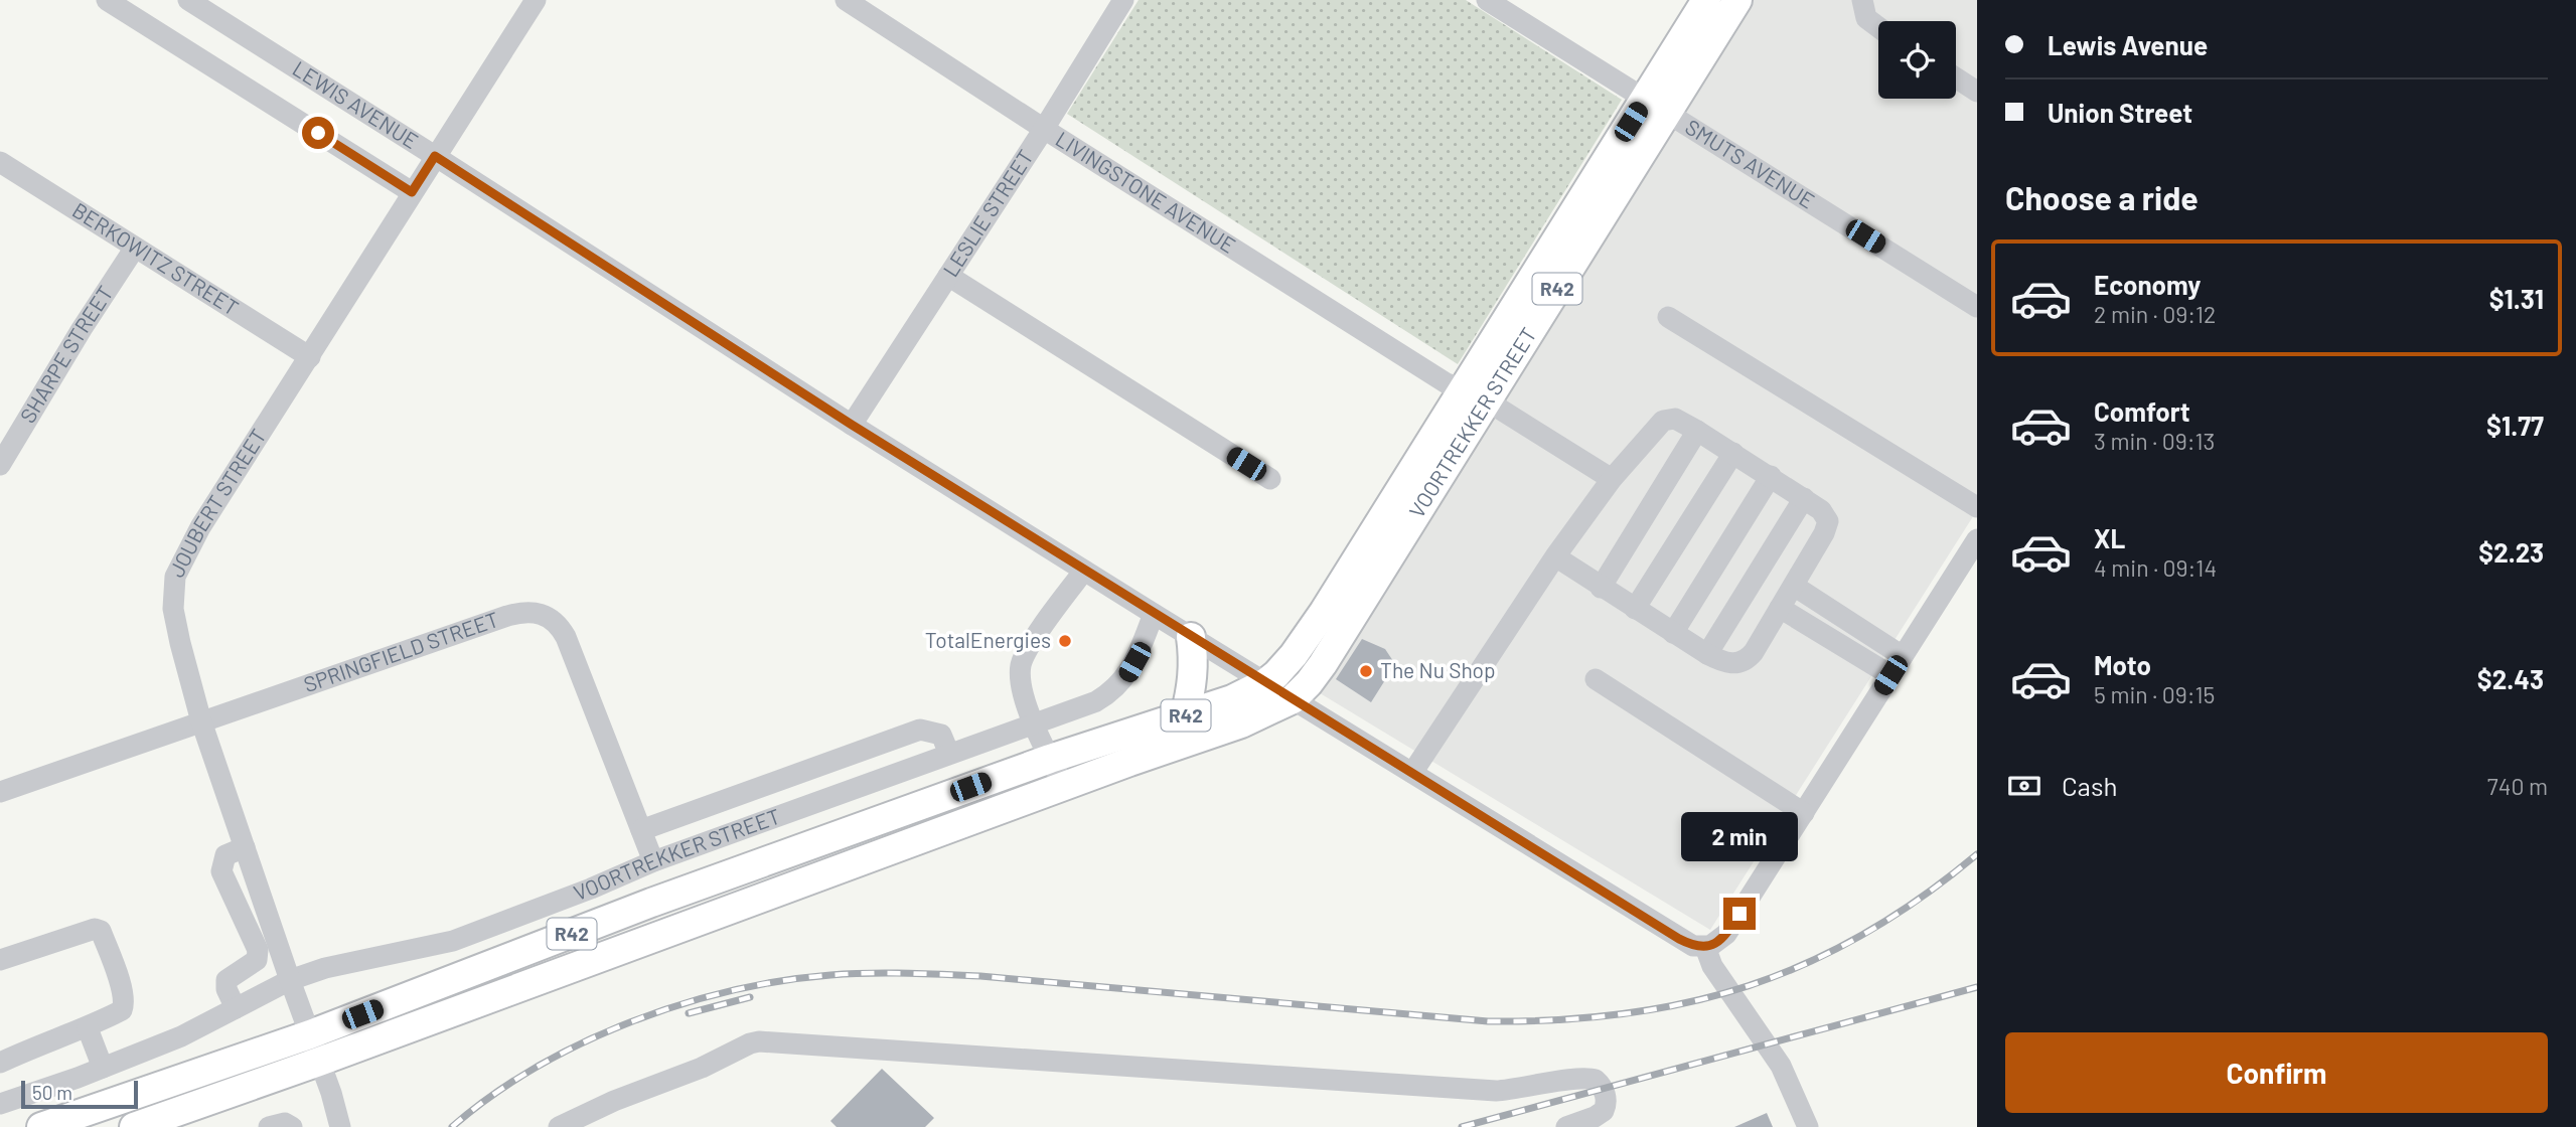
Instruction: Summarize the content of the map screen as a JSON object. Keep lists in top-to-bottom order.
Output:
{
  "streets": {
    "main road": ["R42", "VOORTREKKER STREET"],
    "street": [
      "LEWIS AVENUE",
      "SMUTS AVENUE",
      "LIVINGSTONE AVENUE",
      "LESLIE STREET",
      "BERKOWITZ STREET",
      "SHARPE STREET",
      "JOUBERT STREET",
      "SPRINGFIELD STREET"
    ]
  },
  "crossings": [
    ["LEWIS AVENUE", "LESLIE STREET"],
    ["LEWIS AVENUE", "R42"],
    ["LEWIS AVENUE", "VOORTREKKER STREET"],
    ["LEWIS AVENUE", "JOUBERT STREET"],
    ["SMUTS AVENUE", "VOORTREKKER STREET"],
    ["LIVINGSTONE AVENUE", "LESLIE STREET"],
    ["LIVINGSTONE AVENUE", "VOORTREKKER STREET"],
    ["BERKOWITZ STREET", "SHARPE STREET"],
    ["BERKOWITZ STREET", "JOUBERT STREET"],
    ["R42", "VOORTREKKER STREET"],
    ["R42", "JOUBERT STREET"],
    ["VOORTREKKER STREET", "JOUBERT STREET"],
    ["VOORTREKKER STREET", "SPRINGFIELD STREET"],
    ["JOUBERT STREET", "SPRINGFIELD STREET"]
  ],
  "places": ["TotalEnergies", "The Nu Shop"],
  "scale_bar": "50 m",
  "page": {
    "banner": ["Lewis Avenue", "Union Street"],
    "heading": "Choose a ride",
    "list": [
      {
        "name": "Economy",
        "note": "2 min · 09:12",
        "value": "$1.31"
      },
      {
        "name": "Comfort",
        "note": "3 min · 09:13",
        "value": "$1.77"
      },
      {
        "name": "XL",
        "note": "4 min · 09:14",
        "value": "$2.23"
      },
      {
        "name": "Moto",
        "note": "5 min · 09:15",
        "value": "$2.43"
      }
    ],
    "pay": ["Cash", "740 m"],
    "bubble": "2 min",
    "buttons": "Confirm",
    "scale": "50 m"
  }
}
